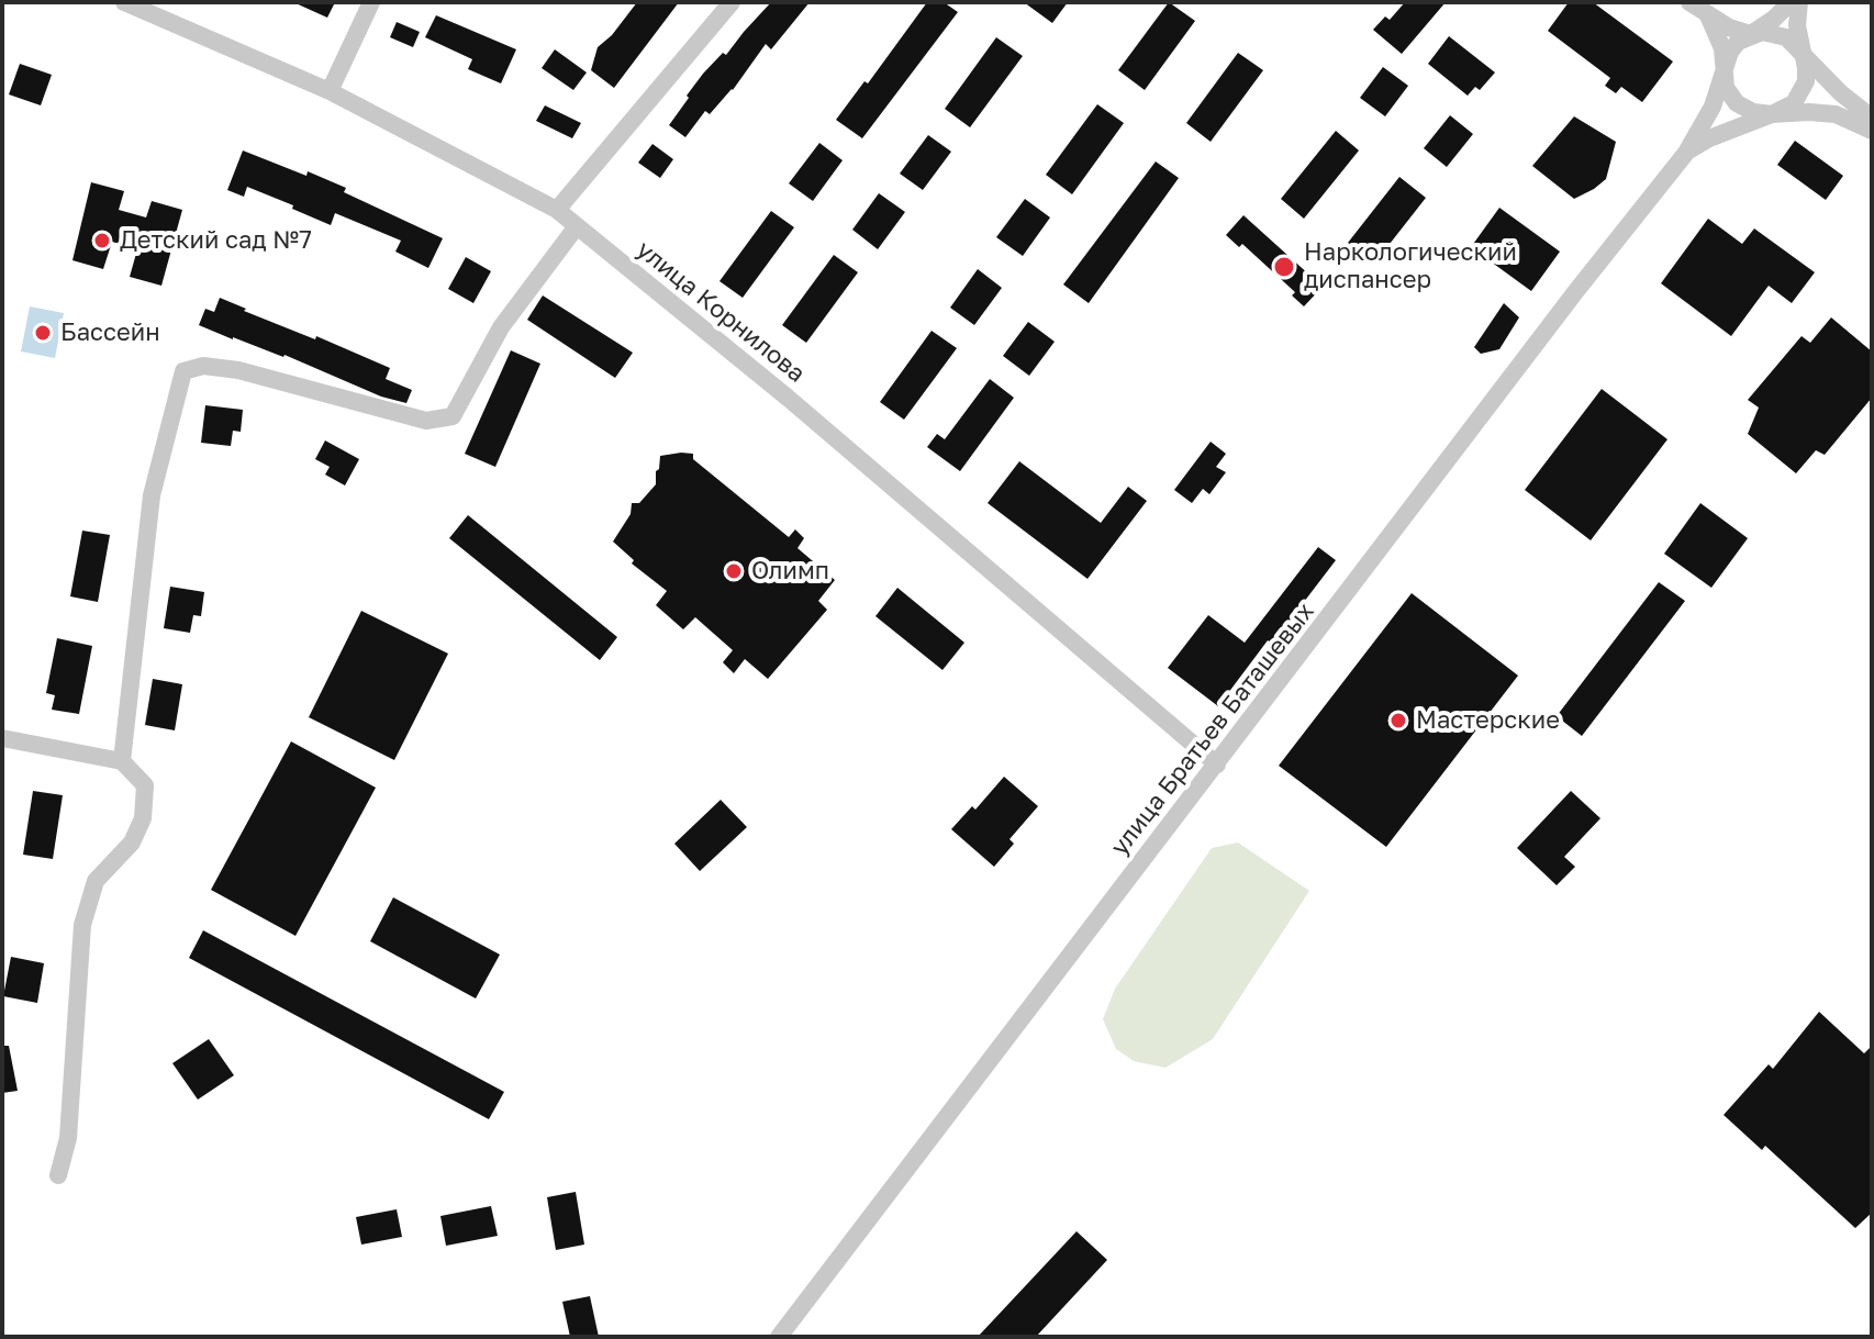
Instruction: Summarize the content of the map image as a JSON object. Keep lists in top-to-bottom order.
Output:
{
  "streets": {
    "street": ["улица Корнилова", "улица Братьев Баташевых"]
  },
  "crossings": [
    ["улица Корнилова", "улица Братьев Баташевых"]
  ],
  "places": [
    "Детский сад №7",
    "Наркологический диспансер",
    "Бассейн",
    "Олимп",
    "Мастерские"
  ]
}
